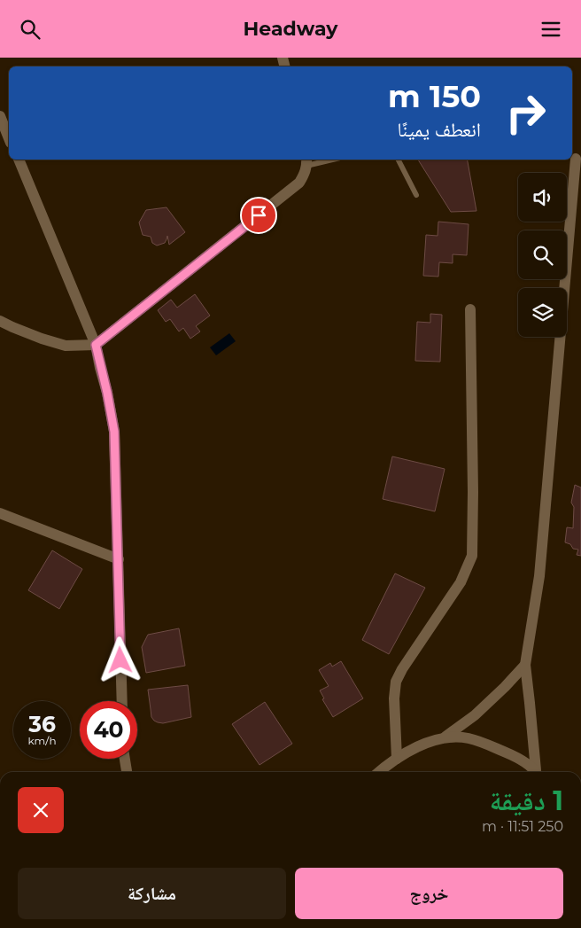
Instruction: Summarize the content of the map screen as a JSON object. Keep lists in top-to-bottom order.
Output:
{
  "page": {
    "header": "Headway",
    "turn": ["150 m", "انعطف يمينًا"],
    "speed": "36 km/h",
    "limit": "40",
    "heading": ["1 دقيقة", "250 m · 11:51"],
    "buttons": ["خروج", "مشاركة"]
  }
}
